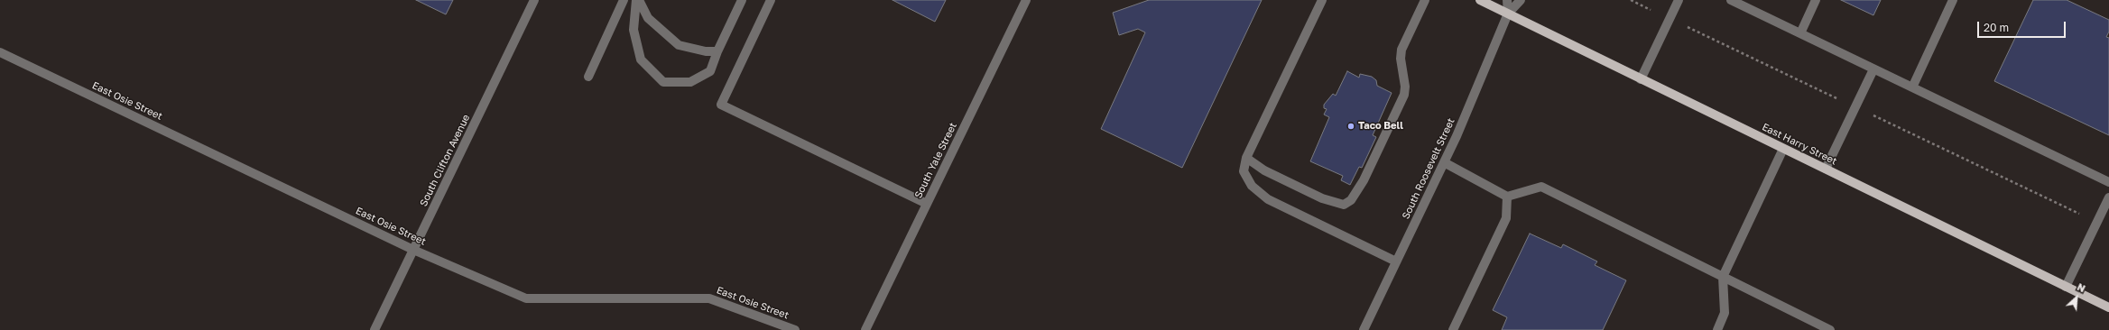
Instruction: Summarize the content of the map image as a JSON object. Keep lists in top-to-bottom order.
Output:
{
  "streets": {
    "main road": ["East Harry Street"],
    "street": [
      "East Osie Street",
      "South Clifton Avenue",
      "South Yale Street",
      "South Roosevelt Street"
    ]
  },
  "crossings": [
    ["East Osie Street", "South Clifton Avenue"],
    ["East Harry Street", "South Roosevelt Street"]
  ],
  "places": ["Taco Bell"],
  "scale_bar": "20 m",
  "north": "top right"
}
